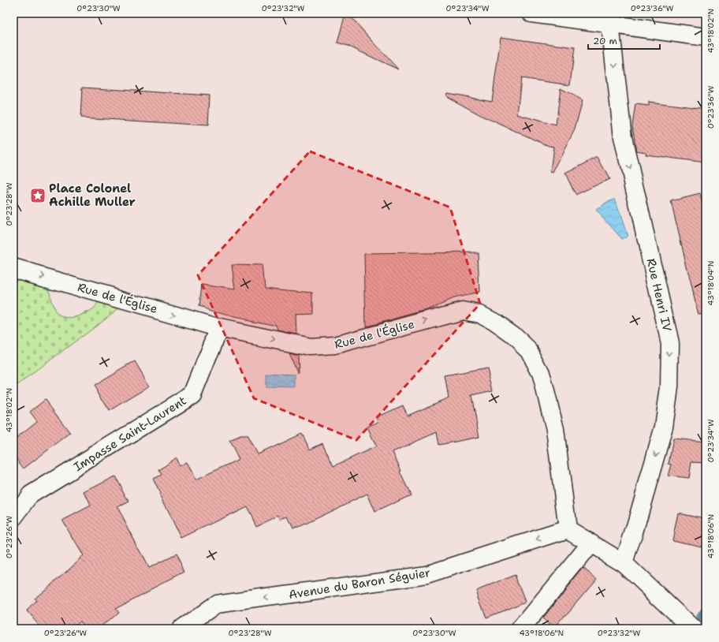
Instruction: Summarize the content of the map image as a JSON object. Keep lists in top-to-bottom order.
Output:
{
  "streets": {
    "street": [
      "Rue Henri IV",
      "Rue de l'Église",
      "Impasse Saint-Laurent",
      "Avenue du Baron Séguier"
    ]
  },
  "crossings": [
    ["Rue de l'Église", "Impasse Saint-Laurent"],
    ["Rue de l'Église", "Avenue du Baron Séguier"]
  ],
  "one_way": ["Rue Henri IV", "Rue de l'Église", "Avenue du Baron Séguier"],
  "places": {
    "place": ["Place Colonel Achille Muller"]
  },
  "scale_bar": "20 m",
  "coordinates": [
    "0°23'30\"W",
    "0°23'32\"W",
    "0°23'34\"W",
    "0°23'36\"W",
    "43°18'02\"N",
    "0°23'28\"W",
    "43°18'04\"N",
    "43°18'06\"N",
    "0°23'26\"W"
  ]
}
